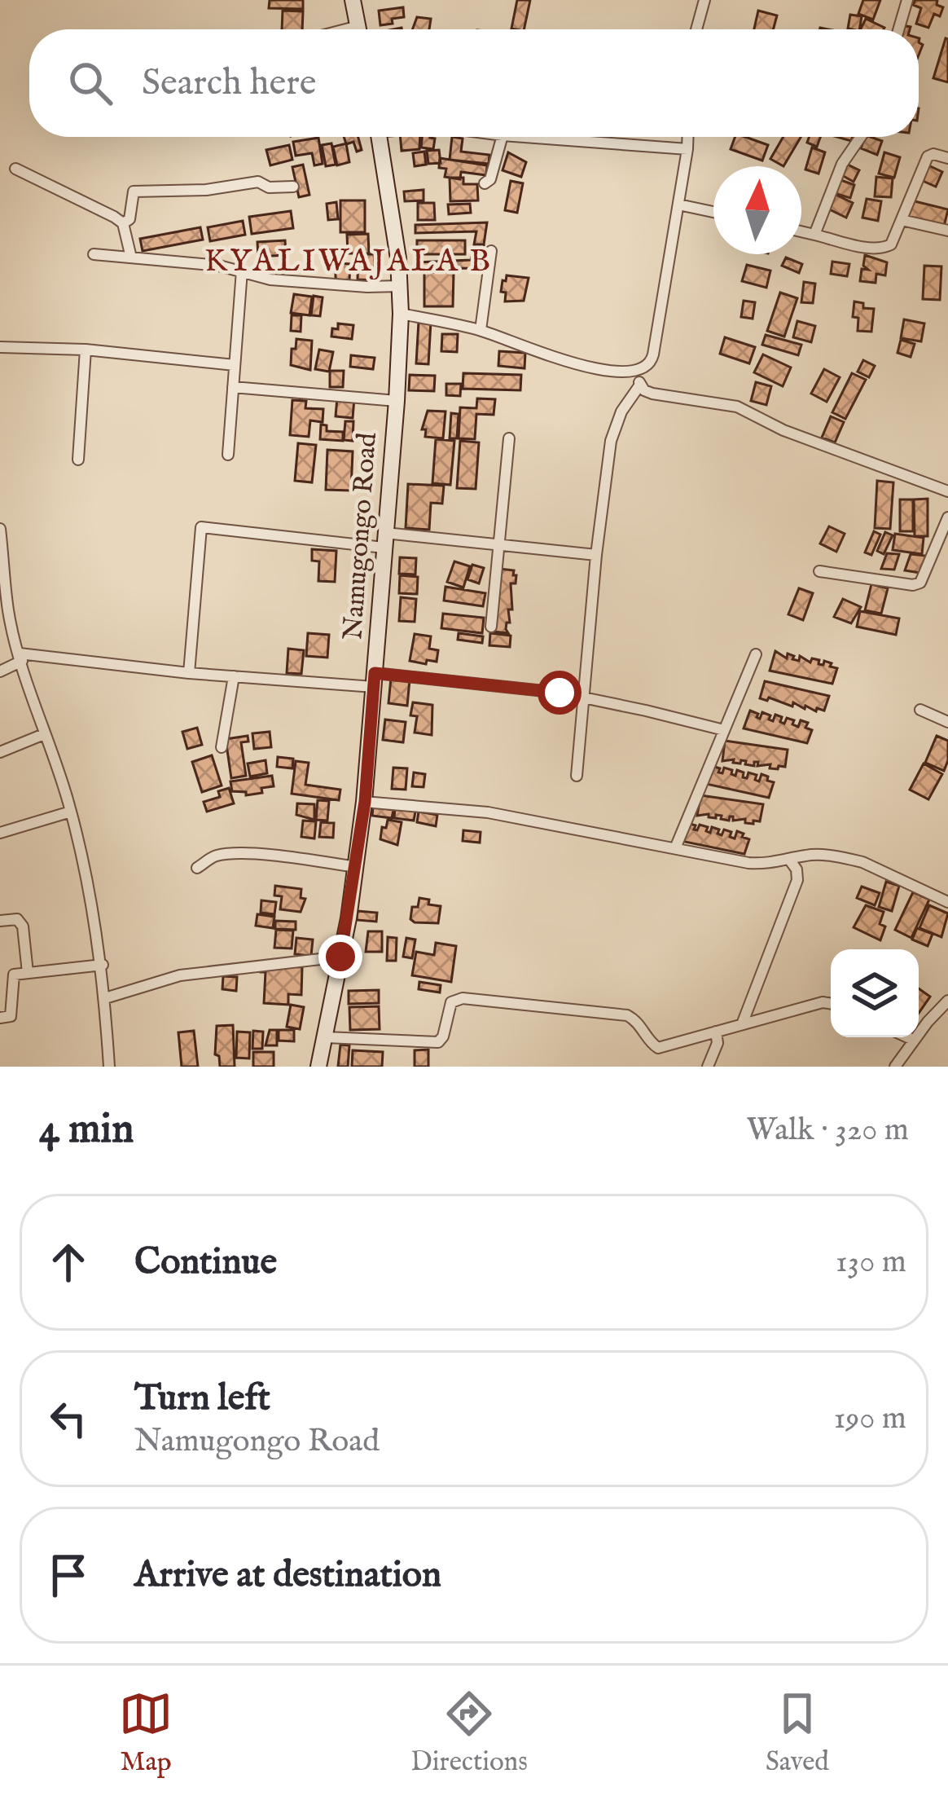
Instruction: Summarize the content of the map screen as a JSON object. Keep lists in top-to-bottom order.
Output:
{
  "streets": {
    "main road": ["Namugongo Road"]
  },
  "districts": ["KYALIWAJALA B"],
  "north": "top",
  "page": {
    "search": "Search here",
    "heading": ["4 min", "Walk · 320 m"],
    "list": [
      ["Continue", "130 m"],
      ["Turn left", "Namugongo Road", "190 m"],
      "Arrive at destination"
    ],
    "nav": ["Map", "Directions", "Saved"]
  }
}
